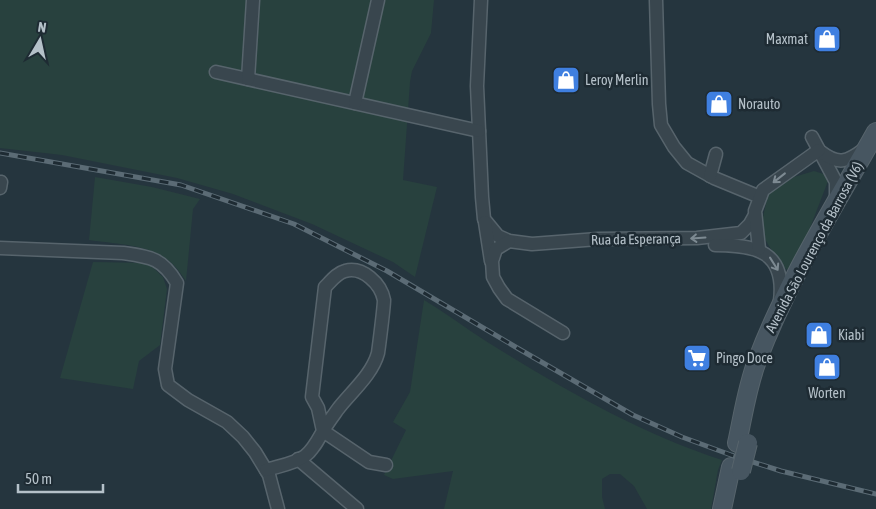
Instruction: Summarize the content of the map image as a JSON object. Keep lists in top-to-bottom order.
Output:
{
  "streets": {
    "main road": ["Avenida São Lourenço da Barrosa (V6)"],
    "street": ["Rua da Esperança"]
  },
  "one_way": ["Rua da Esperança"],
  "places": {
    "shop": [
      "Maxmat",
      "Leroy Merlin",
      "Norauto",
      "Kiabi",
      "Worten"
    ],
    "supermarket": ["Pingo Doce"]
  },
  "scale_bar": "50 m",
  "north": "top"
}
